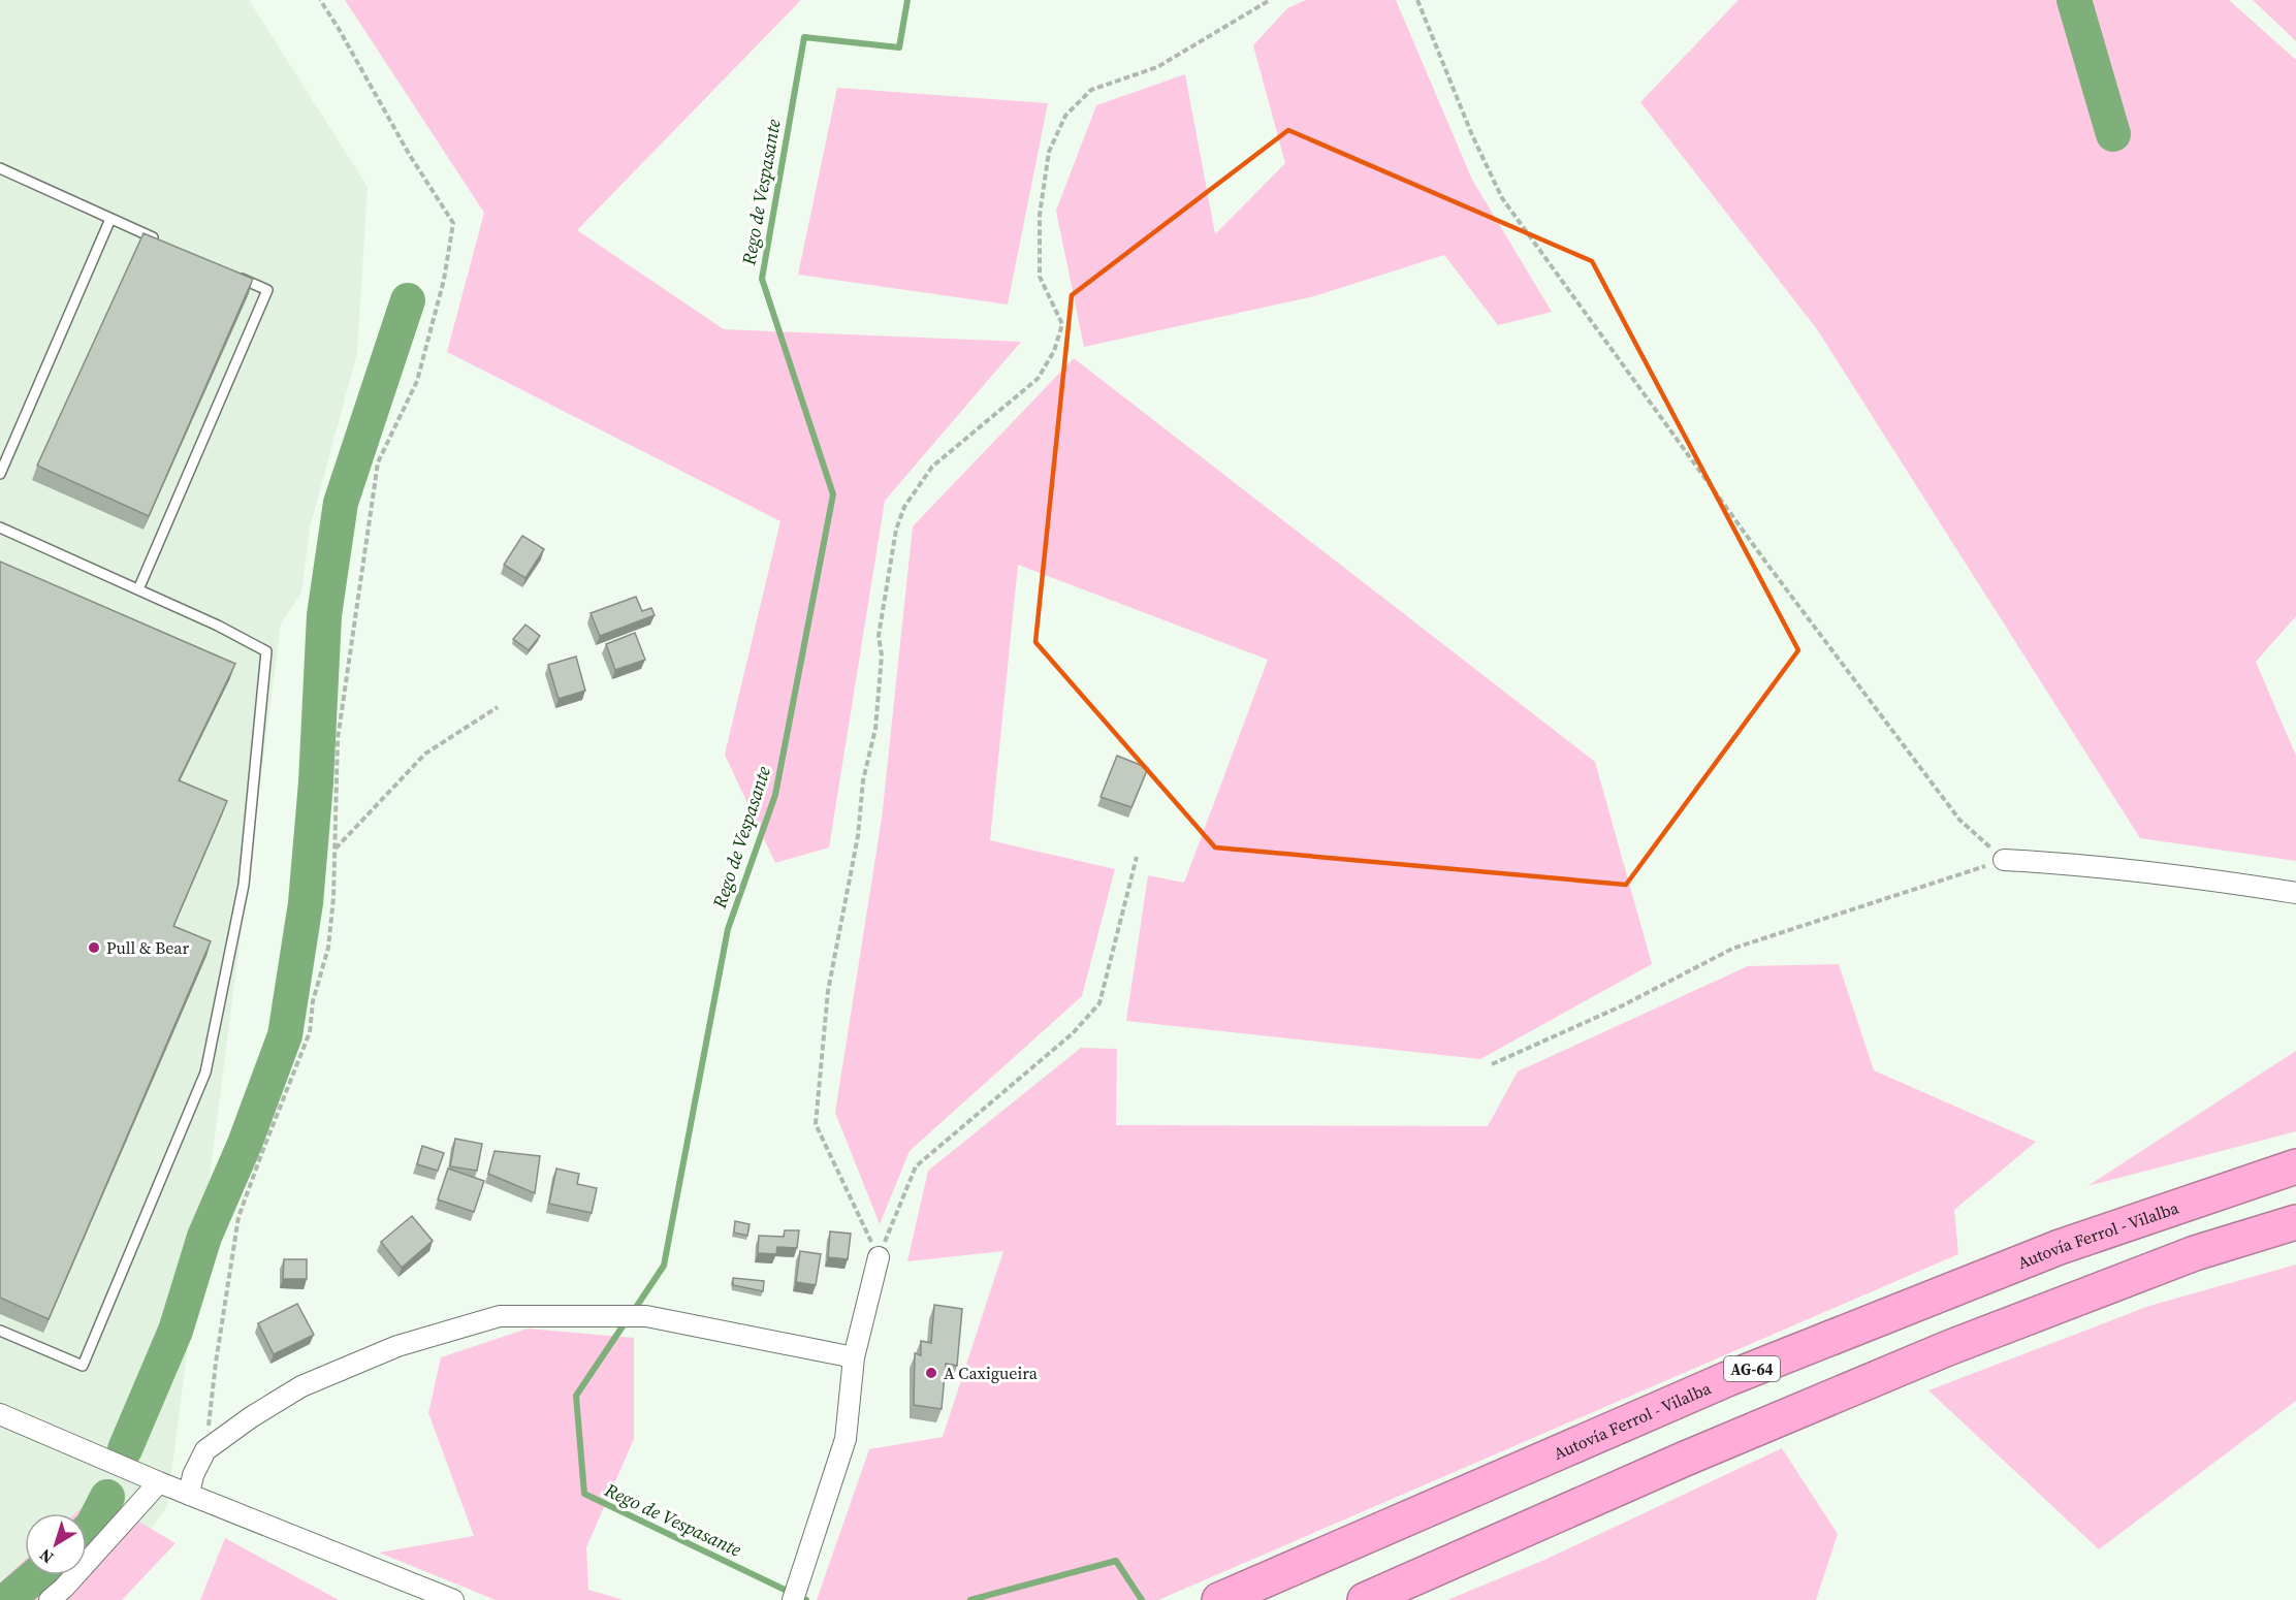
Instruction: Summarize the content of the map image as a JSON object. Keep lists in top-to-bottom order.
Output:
{
  "streets": {
    "highway": ["Autovía Ferrol - Vilalba", "AG-64"]
  },
  "water": ["Rego de Vespasante"],
  "places": ["Pull & Bear", "A Caxigueira"],
  "north": "bottom left"
}
